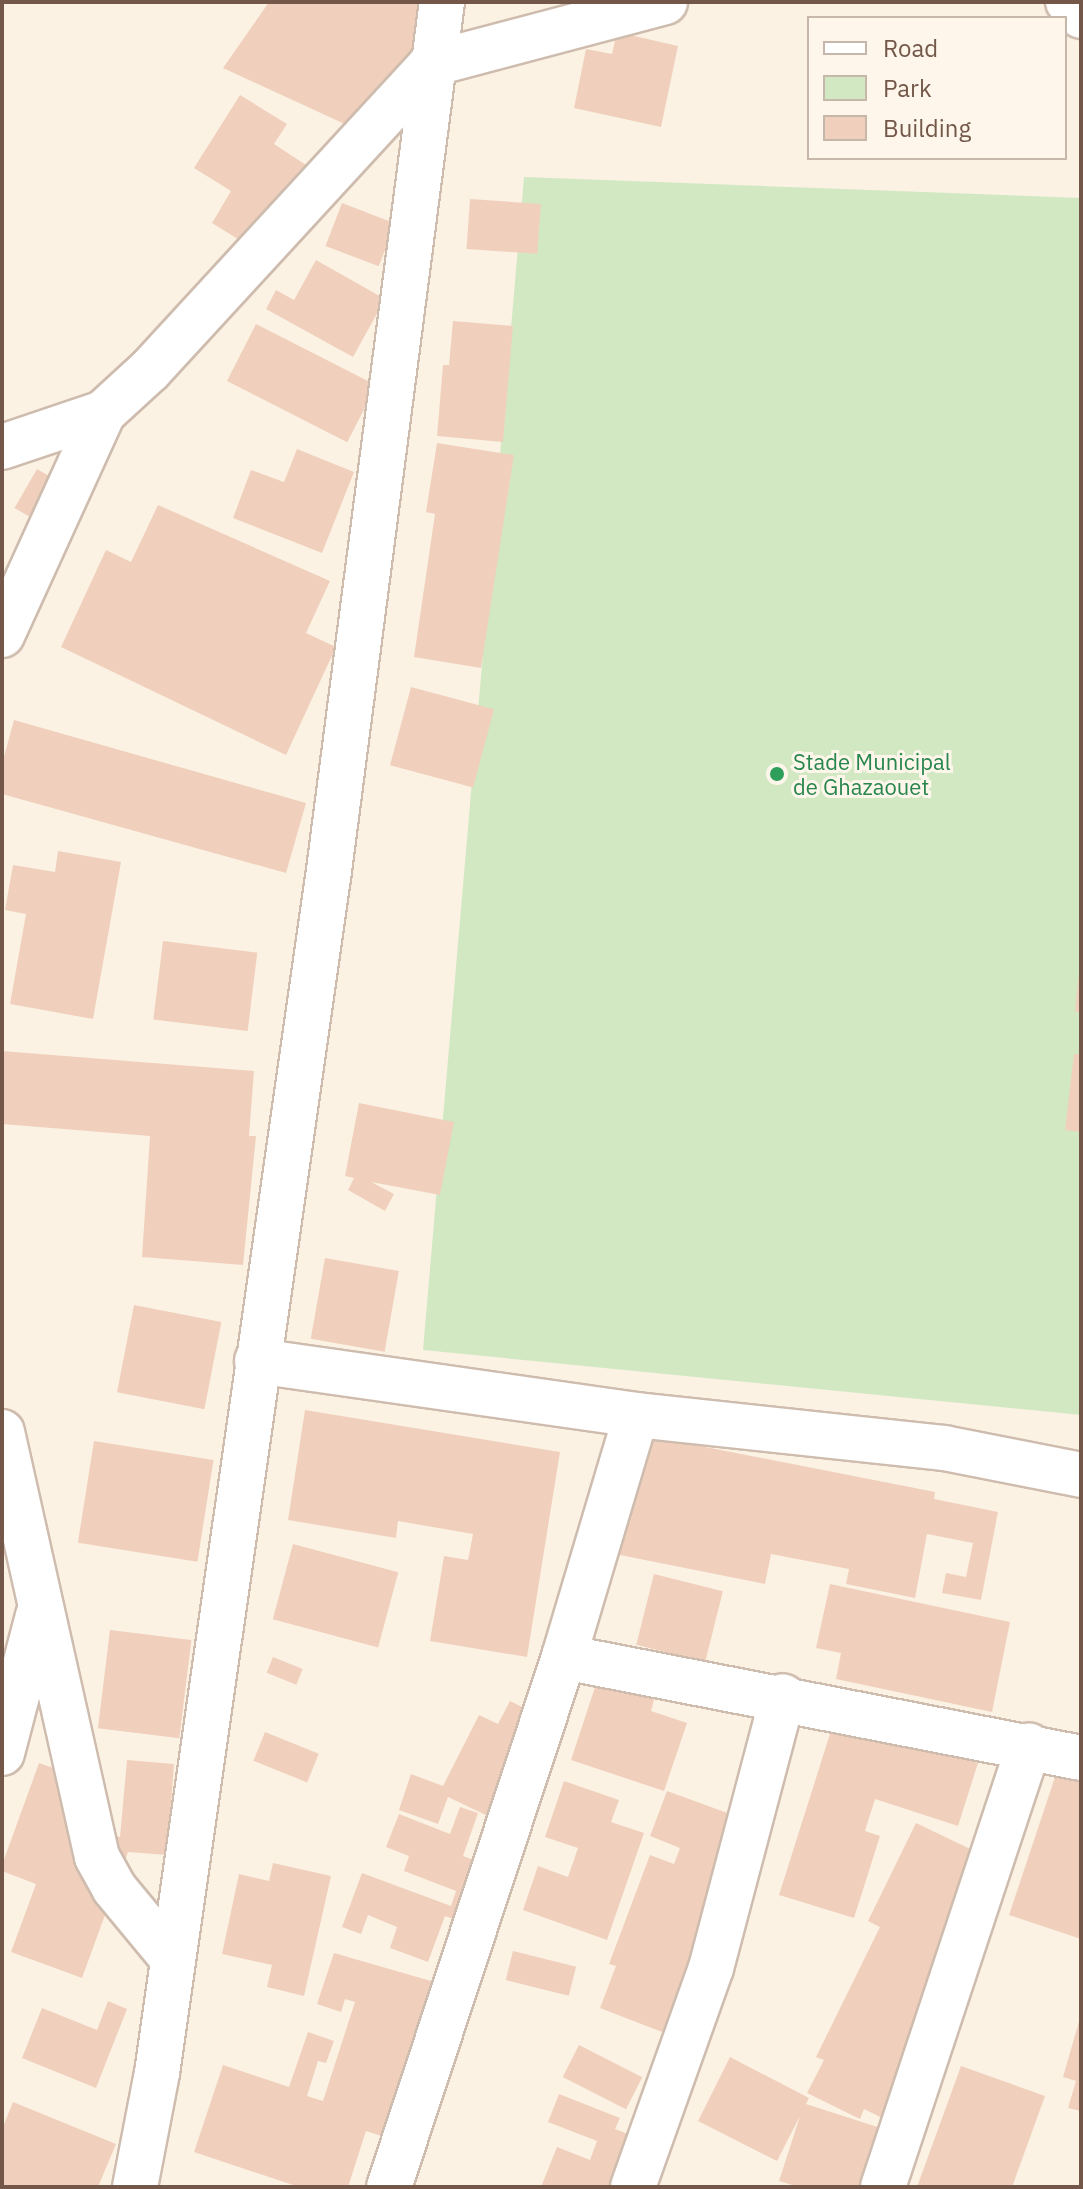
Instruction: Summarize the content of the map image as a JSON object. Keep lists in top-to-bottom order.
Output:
{
  "places": ["Stade Municipal de Ghazaouet"],
  "legend": ["Road", "Park", "Building"]
}
